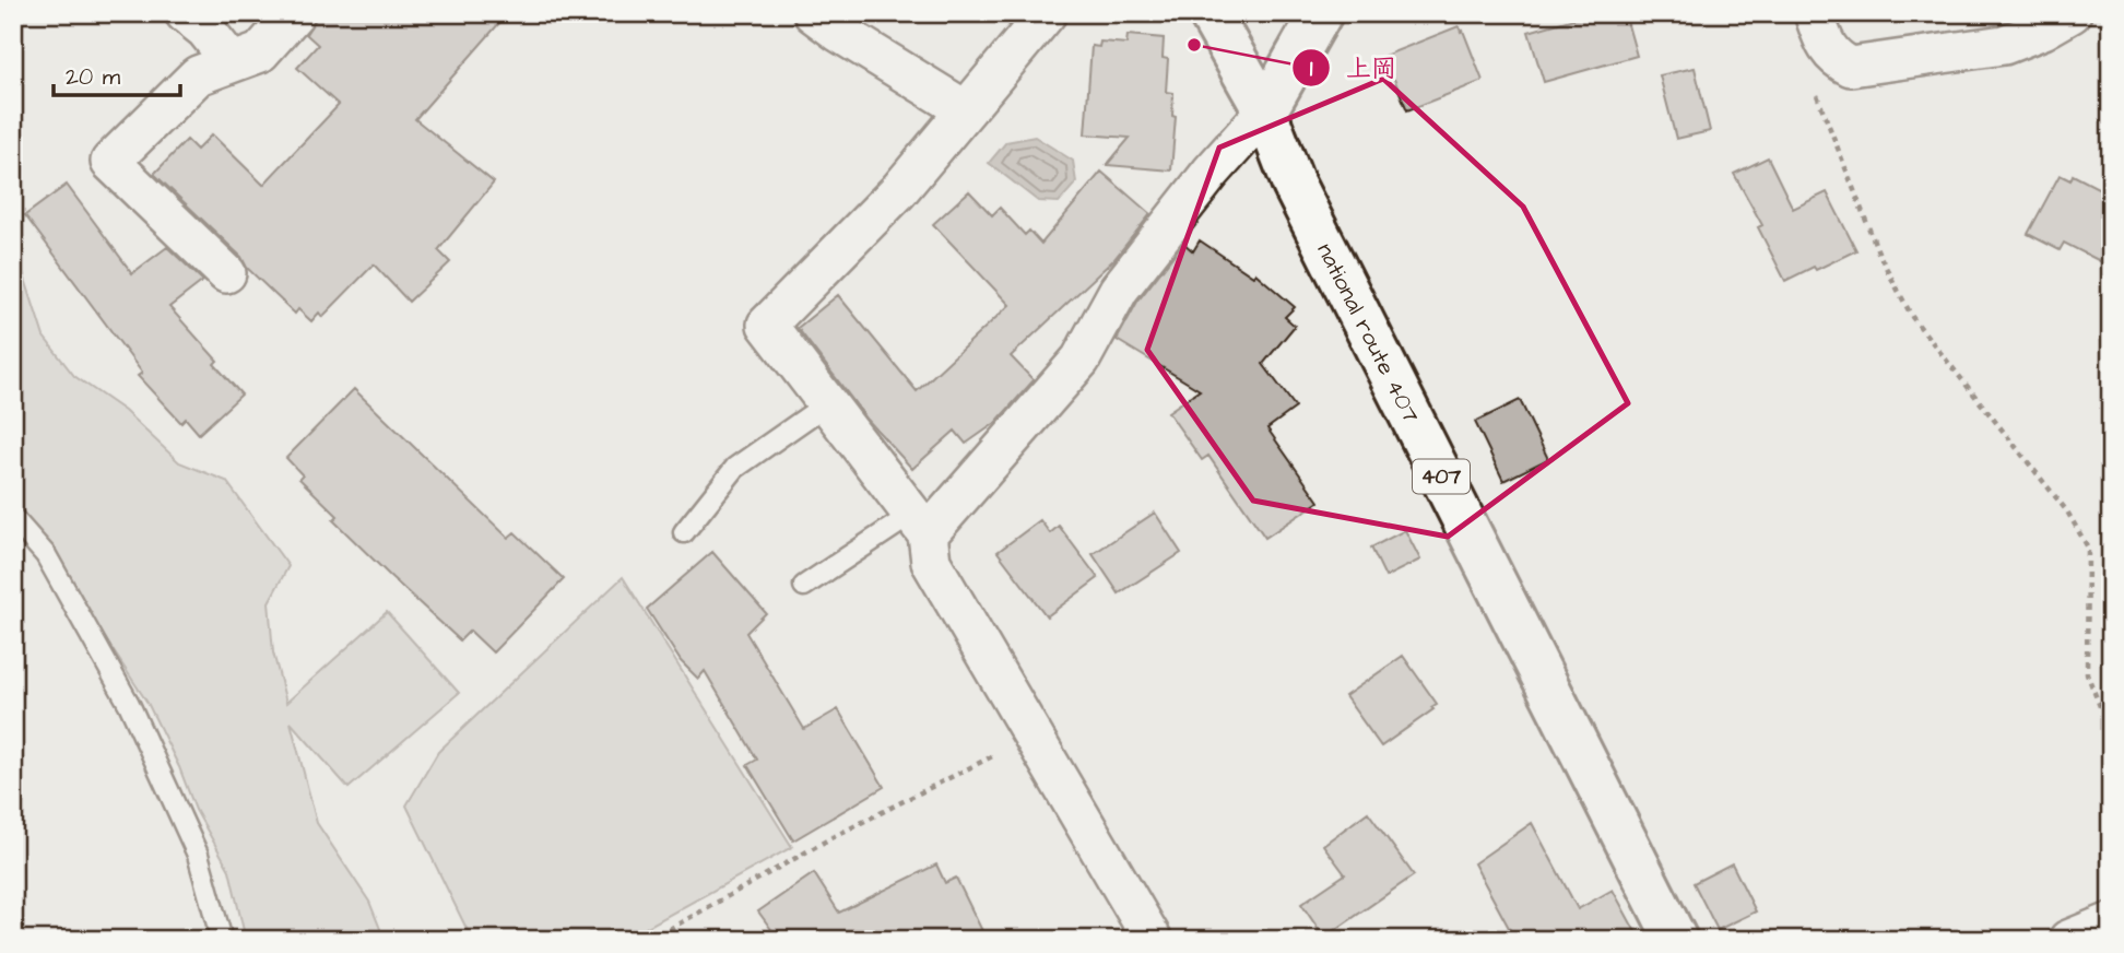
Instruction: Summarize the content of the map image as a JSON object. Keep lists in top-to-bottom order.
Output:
{
  "streets": {
    "main road": ["national route 407", "407"]
  },
  "places": ["上岡"],
  "scale_bar": "20 m"
}
